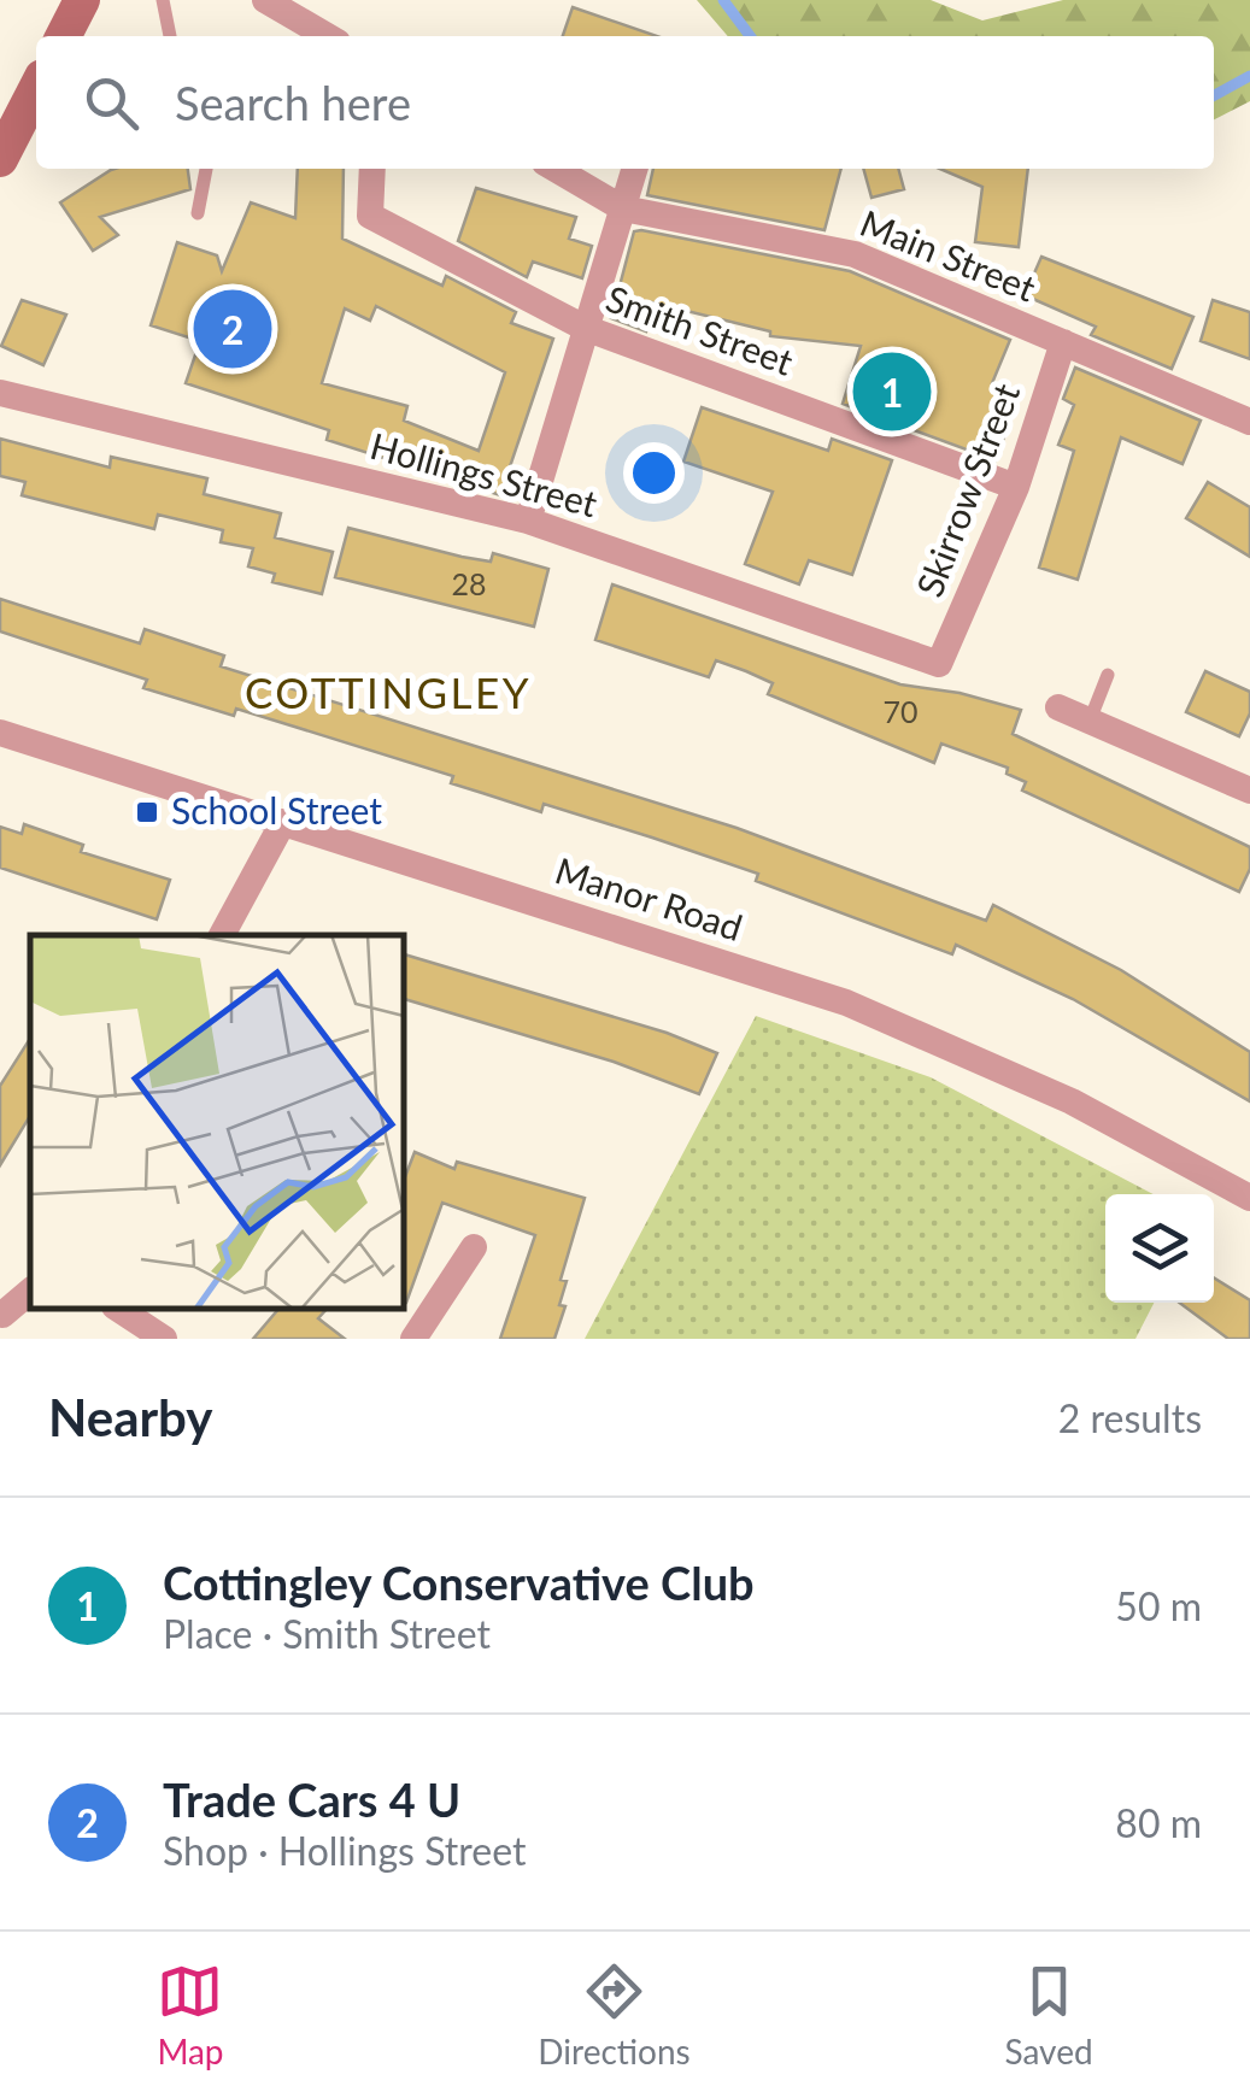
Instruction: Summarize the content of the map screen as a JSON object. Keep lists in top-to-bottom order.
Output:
{
  "streets": {
    "street": [
      "Main Street",
      "Smith Street",
      "Hollings Street",
      "Skirrow Street",
      "Manor Road"
    ]
  },
  "crossings": [
    ["Main Street", "Skirrow Street"],
    ["Smith Street", "Skirrow Street"],
    ["Hollings Street", "Skirrow Street"]
  ],
  "districts": ["COTTINGLEY"],
  "places": {
    "transit": ["School Street"]
  },
  "house_numbers": ["28", "70"],
  "page": {
    "search": "Search here",
    "pins": ["2", "1"],
    "heading": ["Nearby", "2 results"],
    "list": [
      {
        "mark": "1",
        "name": "Cottingley Conservative Club",
        "note": "Place · Smith Street",
        "value": "50 m"
      },
      {
        "mark": "2",
        "name": "Trade Cars 4 U",
        "note": "Shop · Hollings Street",
        "value": "80 m"
      }
    ],
    "nav": ["Map", "Directions", "Saved"]
  }
}
